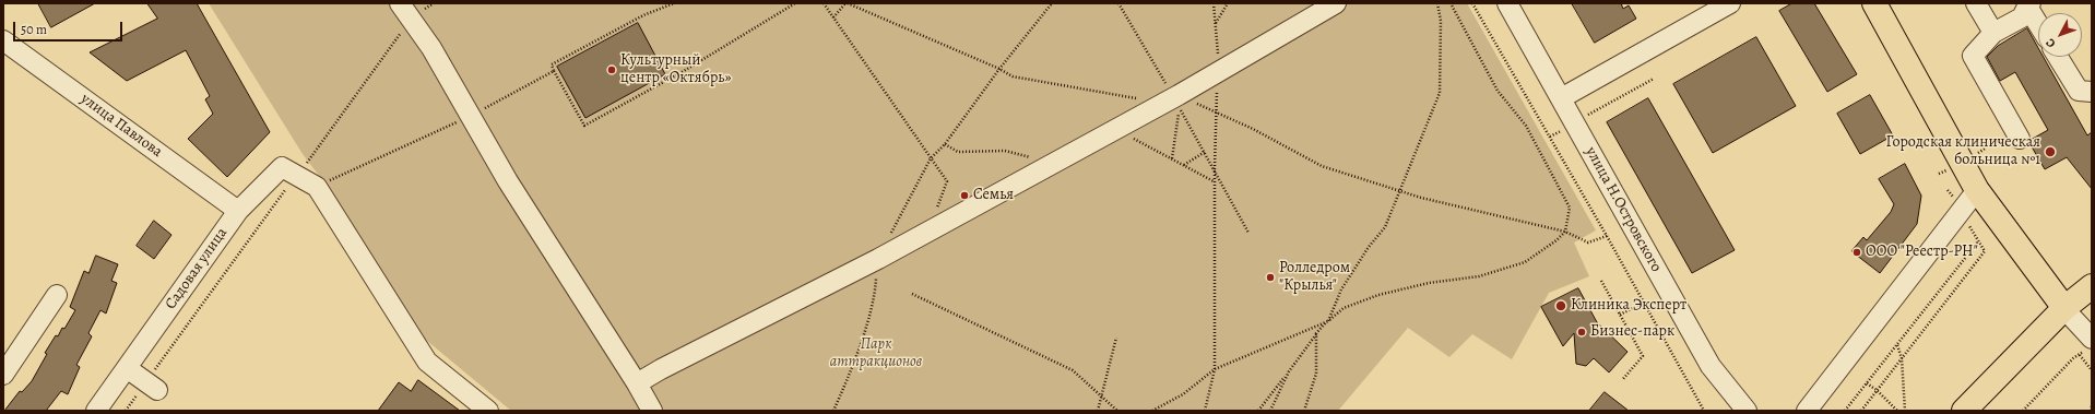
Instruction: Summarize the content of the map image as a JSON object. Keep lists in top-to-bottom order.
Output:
{
  "streets": {
    "street": ["улица Павлова", "улица Н.Островского", "Садовая улица"]
  },
  "crossings": [
    ["улица Павлова", "Садовая улица"]
  ],
  "parks": ["Парк аттракционов"],
  "places": [
    "Культурный центр «Октябрь»",
    "Городская клиническая больница №1",
    "Семья",
    "ООО \"Реестр-РН\"",
    "Ролледром \"Крылья\"",
    "Клиника Эксперт",
    "Бизнес-парк"
  ],
  "scale_bar": "50 m",
  "north": "bottom left"
}
